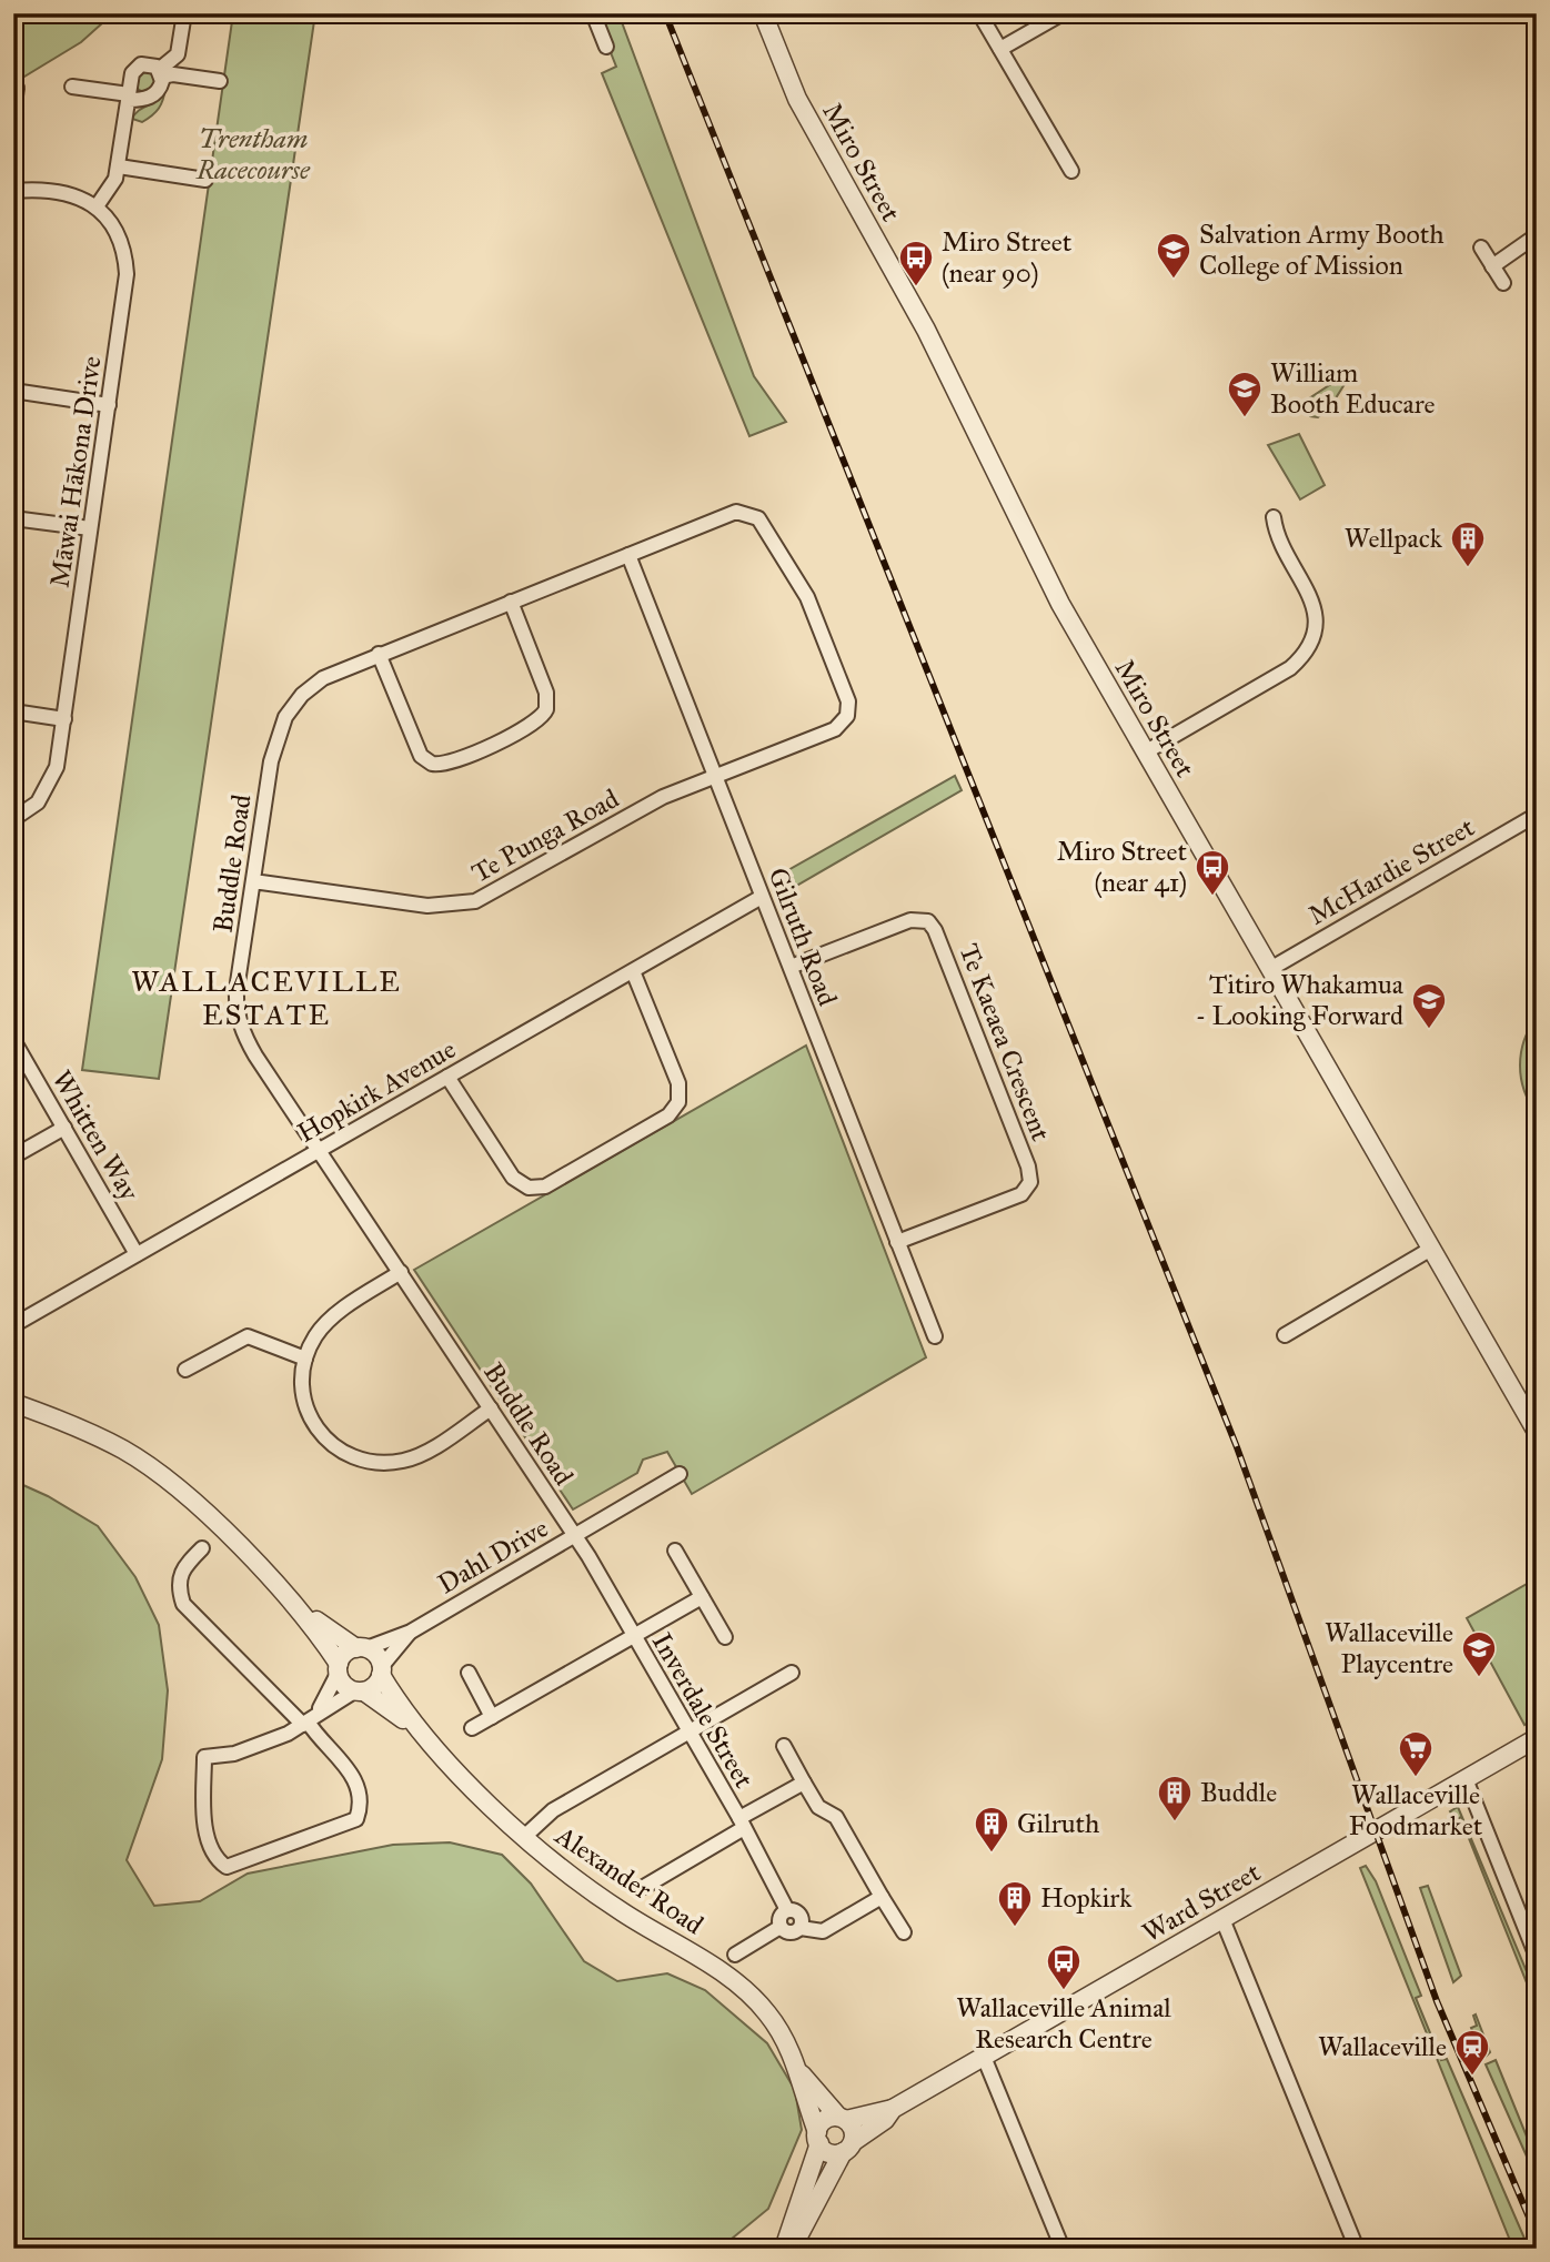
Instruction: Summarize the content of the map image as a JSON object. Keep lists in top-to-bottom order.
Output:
{
  "streets": {
    "street": [
      "Miro Street",
      "Māwai Hākona Drive",
      "Te Punga Road",
      "Buddle Road",
      "McHardie Street",
      "Gilruth Road",
      "Te Kaeaea Crescent",
      "Hopkirk Avenue",
      "Whitten Way",
      "Dahl Drive",
      "Inverdale Street",
      "Alexander Road",
      "Ward Street"
    ]
  },
  "crossings": [
    ["Miro Street", "McHardie Street"],
    ["Te Punga Road", "Buddle Road"],
    ["Te Punga Road", "Gilruth Road"],
    ["Buddle Road", "Gilruth Road"],
    ["Buddle Road", "Hopkirk Avenue"],
    ["Buddle Road", "Dahl Drive"],
    ["Buddle Road", "Inverdale Street"],
    ["Gilruth Road", "Te Kaeaea Crescent"],
    ["Gilruth Road", "Hopkirk Avenue"],
    ["Hopkirk Avenue", "Whitten Way"],
    ["Dahl Drive", "Inverdale Street"],
    ["Dahl Drive", "Alexander Road"],
    ["Alexander Road", "Ward Street"]
  ],
  "districts": ["WALLACEVILLE ESTATE"],
  "parks": ["Trentham Racecourse"],
  "places": {
    "school or university": [
      "Salvation Army Booth College of Mission",
      "William Booth Educare",
      "Titiro Whakamua - Looking Forward",
      "Wallaceville Playcentre"
    ],
    "bus stop": ["Miro Street (near 90)", "Miro Street (near 41)", "Wallaceville Animal Research Centre"],
    "building": [
      "Wellpack",
      "Buddle",
      "Gilruth",
      "Hopkirk"
    ],
    "supermarket": ["Wallaceville Foodmarket"],
    "station": ["Wallaceville"]
  }
}
